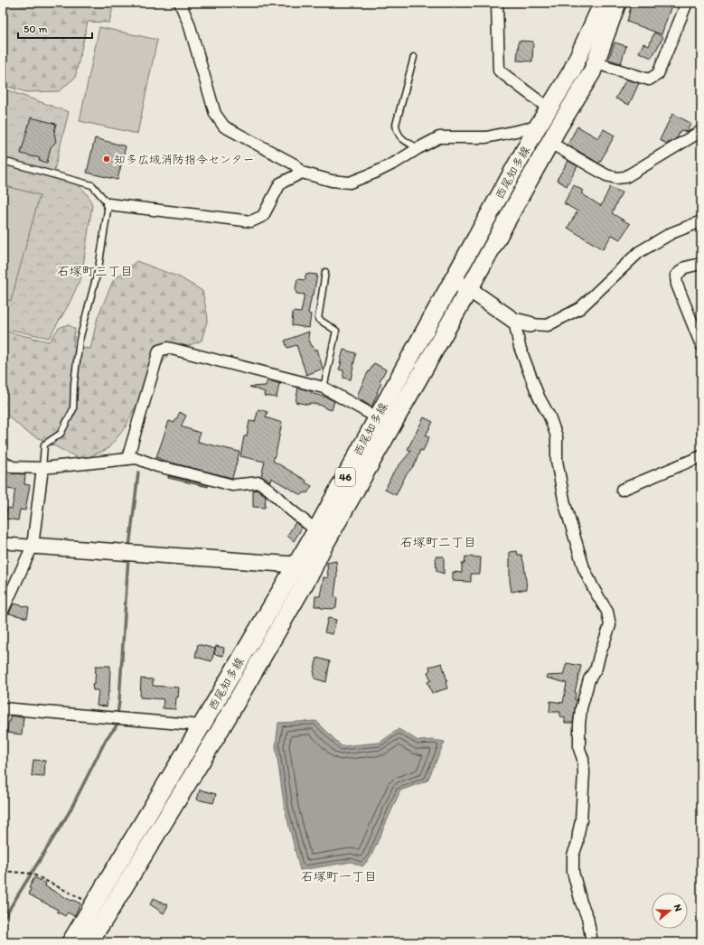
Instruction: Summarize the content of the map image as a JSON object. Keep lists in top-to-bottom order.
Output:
{
  "streets": {
    "main road": ["西尾知多線", "46"]
  },
  "districts": ["石塚町三丁目", "石塚町二丁目", "石塚町一丁目"],
  "places": ["知多広域消防指令センター"],
  "scale_bar": "50 m",
  "north": "right"
}
